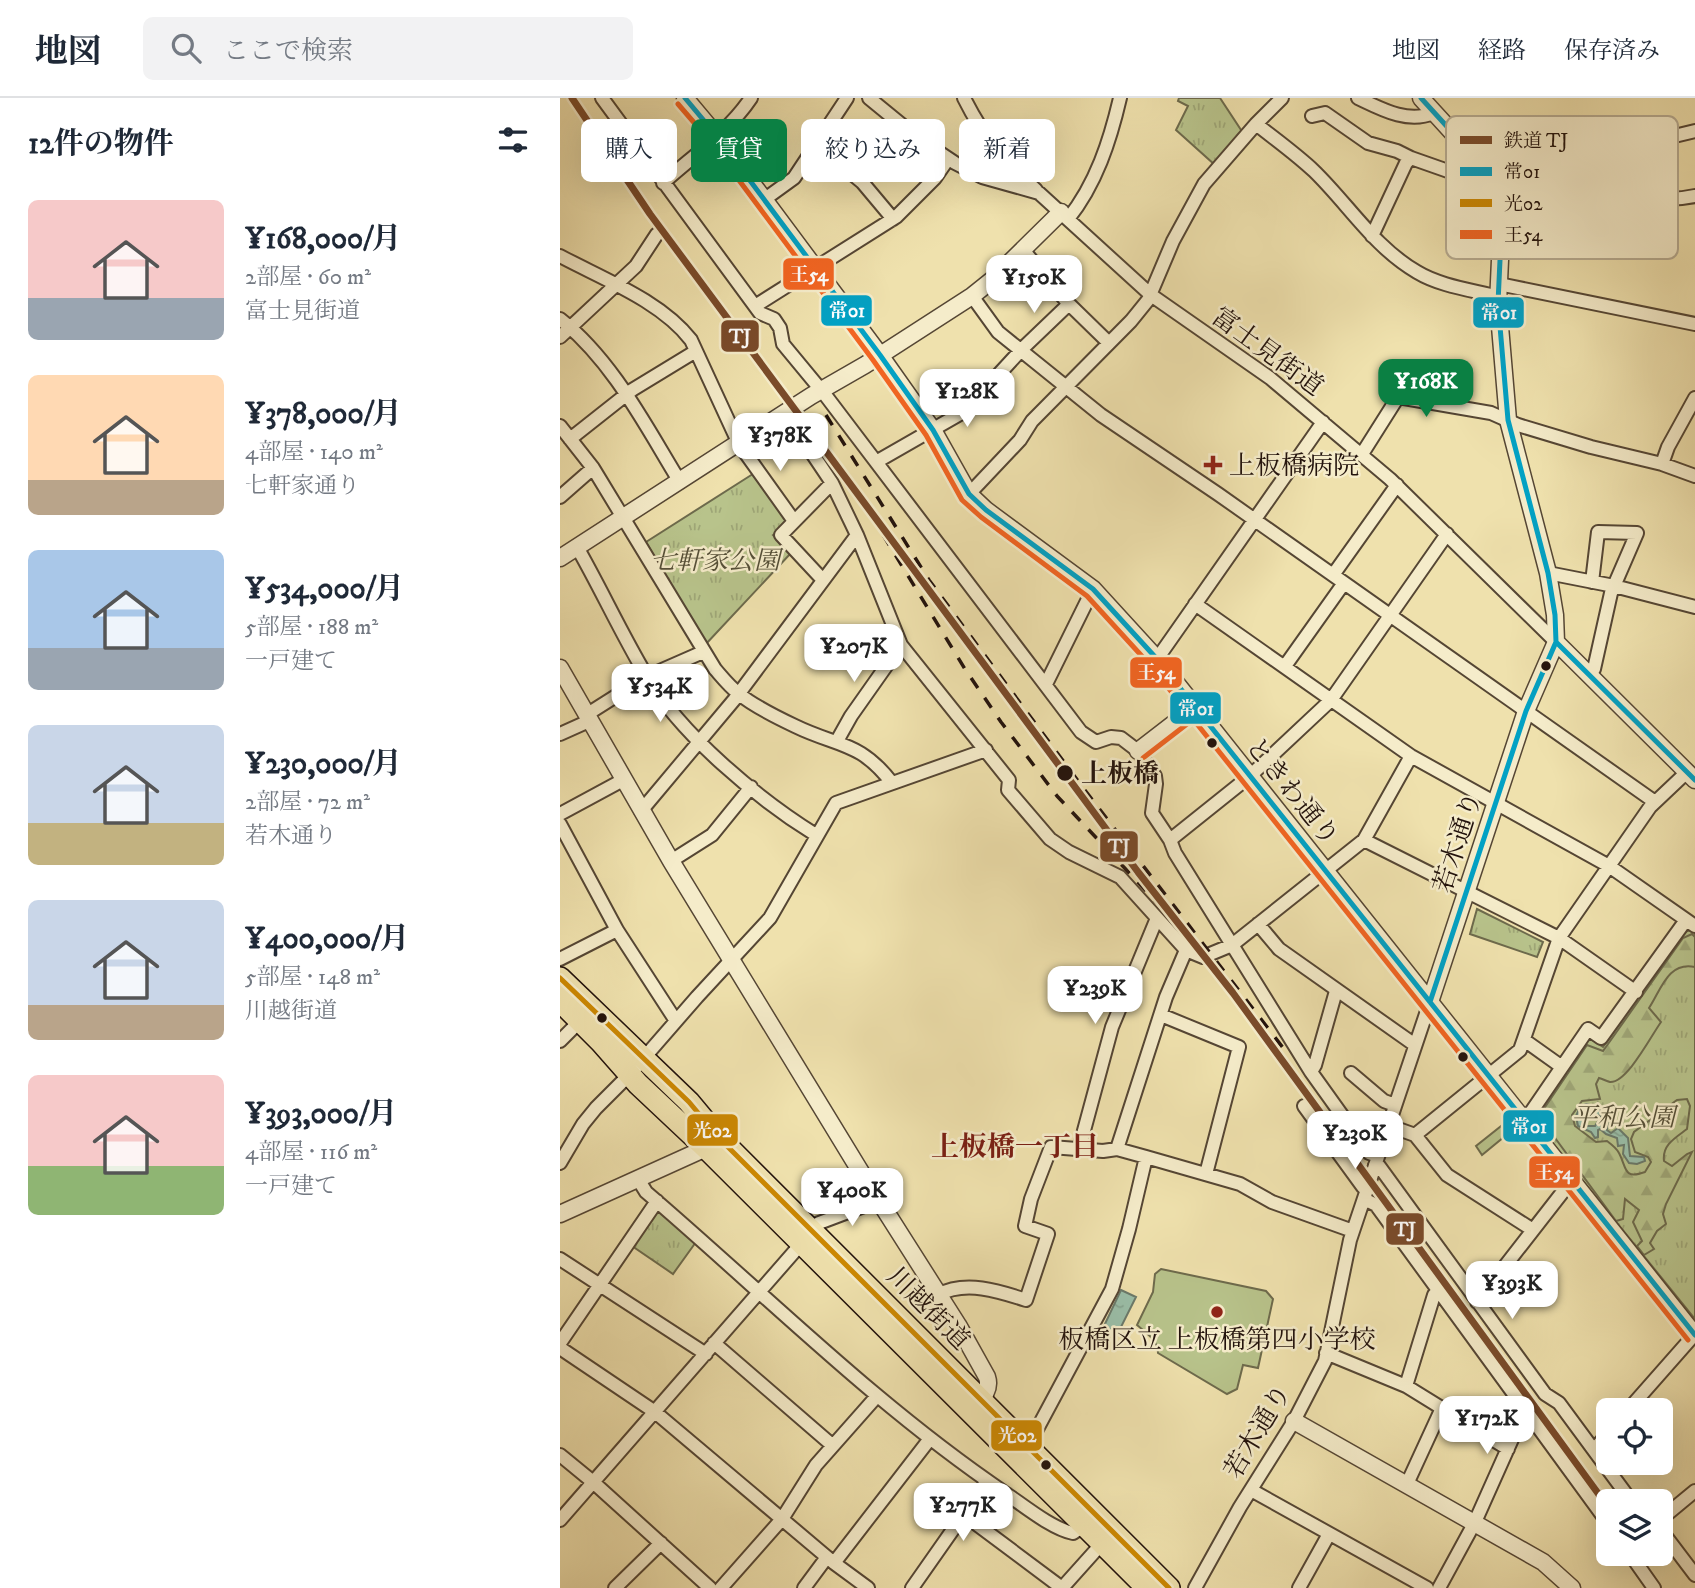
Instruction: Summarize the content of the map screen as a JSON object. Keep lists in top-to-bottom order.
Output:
{
  "streets": {
    "highway": ["川越街道"],
    "street": ["富士見街道", "ときわ通り", "若木通り"]
  },
  "crossings": [
    ["富士見街道", "若木通り"],
    ["ときわ通り", "若木通り"]
  ],
  "districts": ["上板橋一丁目"],
  "parks": ["七軒家公園", "平和公園"],
  "places": {
    "health": ["上板橋病院"],
    "other": ["上板橋", "板橋区立 上板橋第四小学校"]
  },
  "lines": [
    "rail line TJ",
    "transit line 常01",
    "transit line 王54",
    "transit line 光02"
  ],
  "legend": [
    "鉄道 TJ",
    "常01",
    "光02",
    "王54"
  ],
  "page": {
    "header": "地図",
    "search": "ここで検索",
    "nav": ["地図", "経路", "保存済み"],
    "heading": "12件の物件",
    "chip": [
      "購入",
      "賃貸",
      "絞り込み",
      "新着"
    ],
    "list": [
      {
        "name": "¥168,000/月",
        "note": "2部屋 · 60 m² · 富士見街道"
      },
      {
        "name": "¥378,000/月",
        "note": "4部屋 · 140 m² · 七軒家通り"
      },
      {
        "name": "¥534,000/月",
        "note": "5部屋 · 188 m² · 一戸建て"
      },
      {
        "name": "¥230,000/月",
        "note": "2部屋 · 72 m² · 若木通り"
      },
      {
        "name": "¥400,000/月",
        "note": "5部屋 · 148 m² · 川越街道"
      },
      {
        "name": "¥393,000/月",
        "note": "4部屋 · 116 m² · 一戸建て"
      }
    ],
    "price": [
      "¥150K",
      "¥168K",
      "¥128K",
      "¥378K",
      "¥207K",
      "¥534K",
      "¥239K",
      "¥230K",
      "¥400K",
      "¥393K",
      "¥172K",
      "¥277K"
    ]
  }
}
